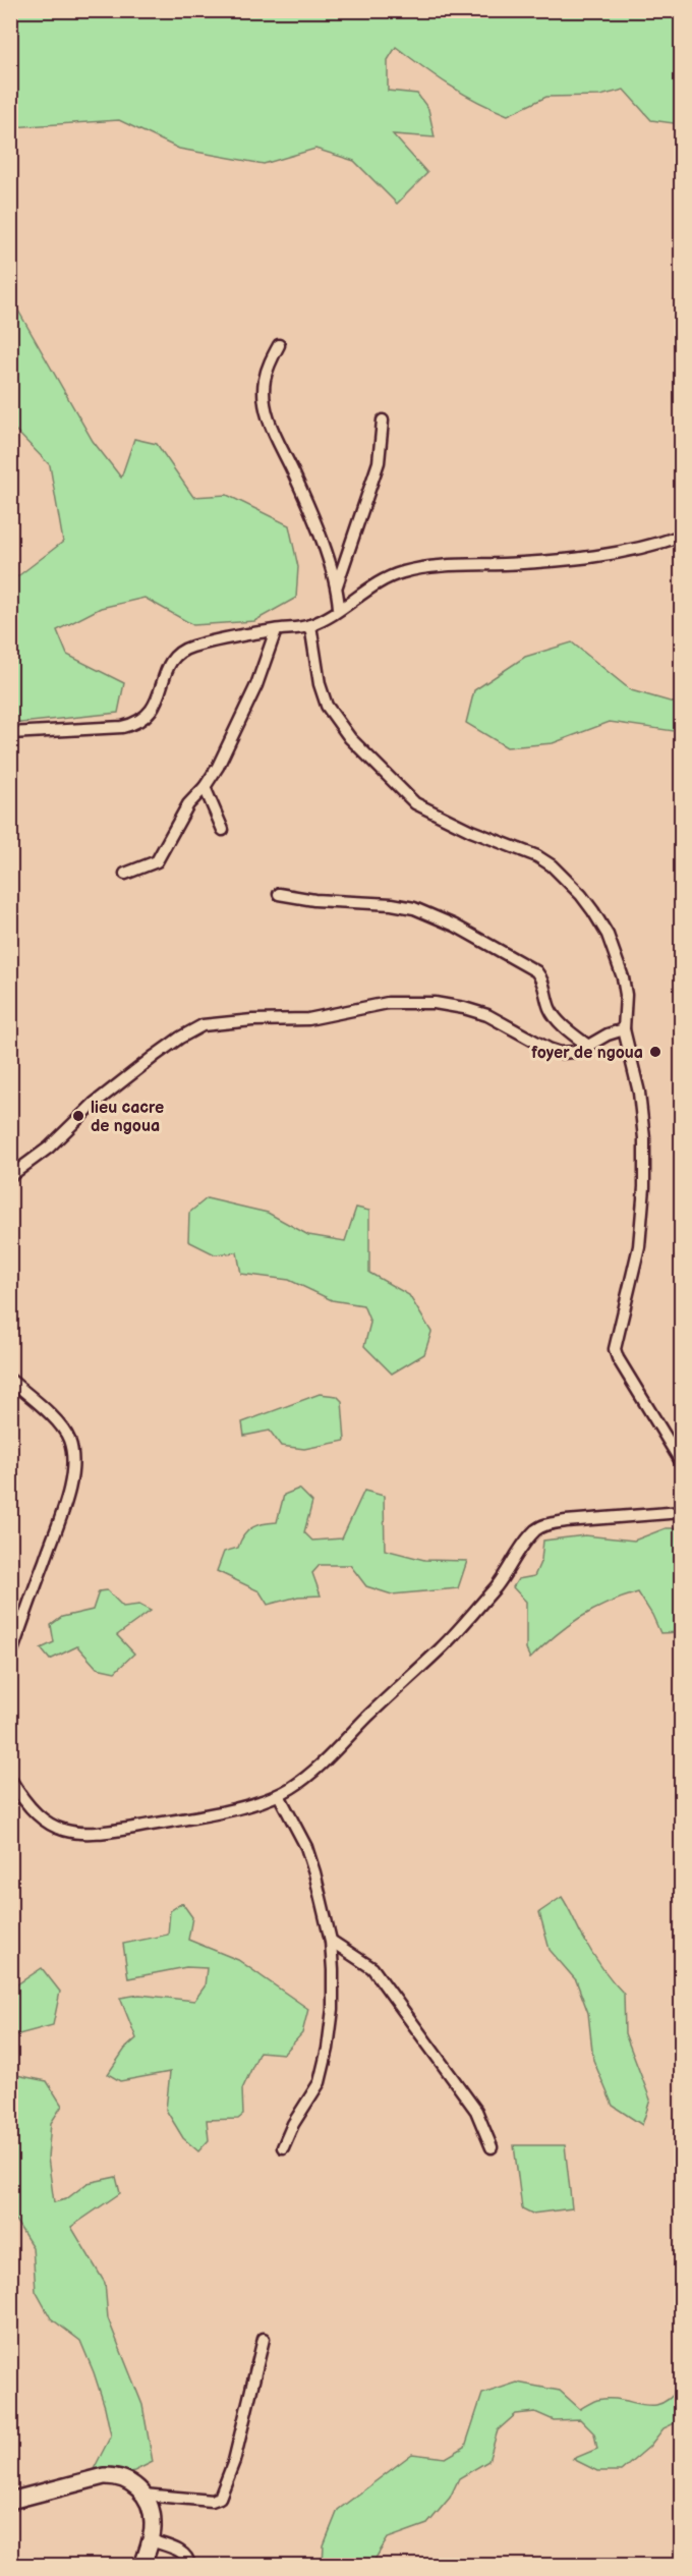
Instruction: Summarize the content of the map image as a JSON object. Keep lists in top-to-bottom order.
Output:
{
  "places": ["foyer de ngoua", "lieu cacre de ngoua"]
}
